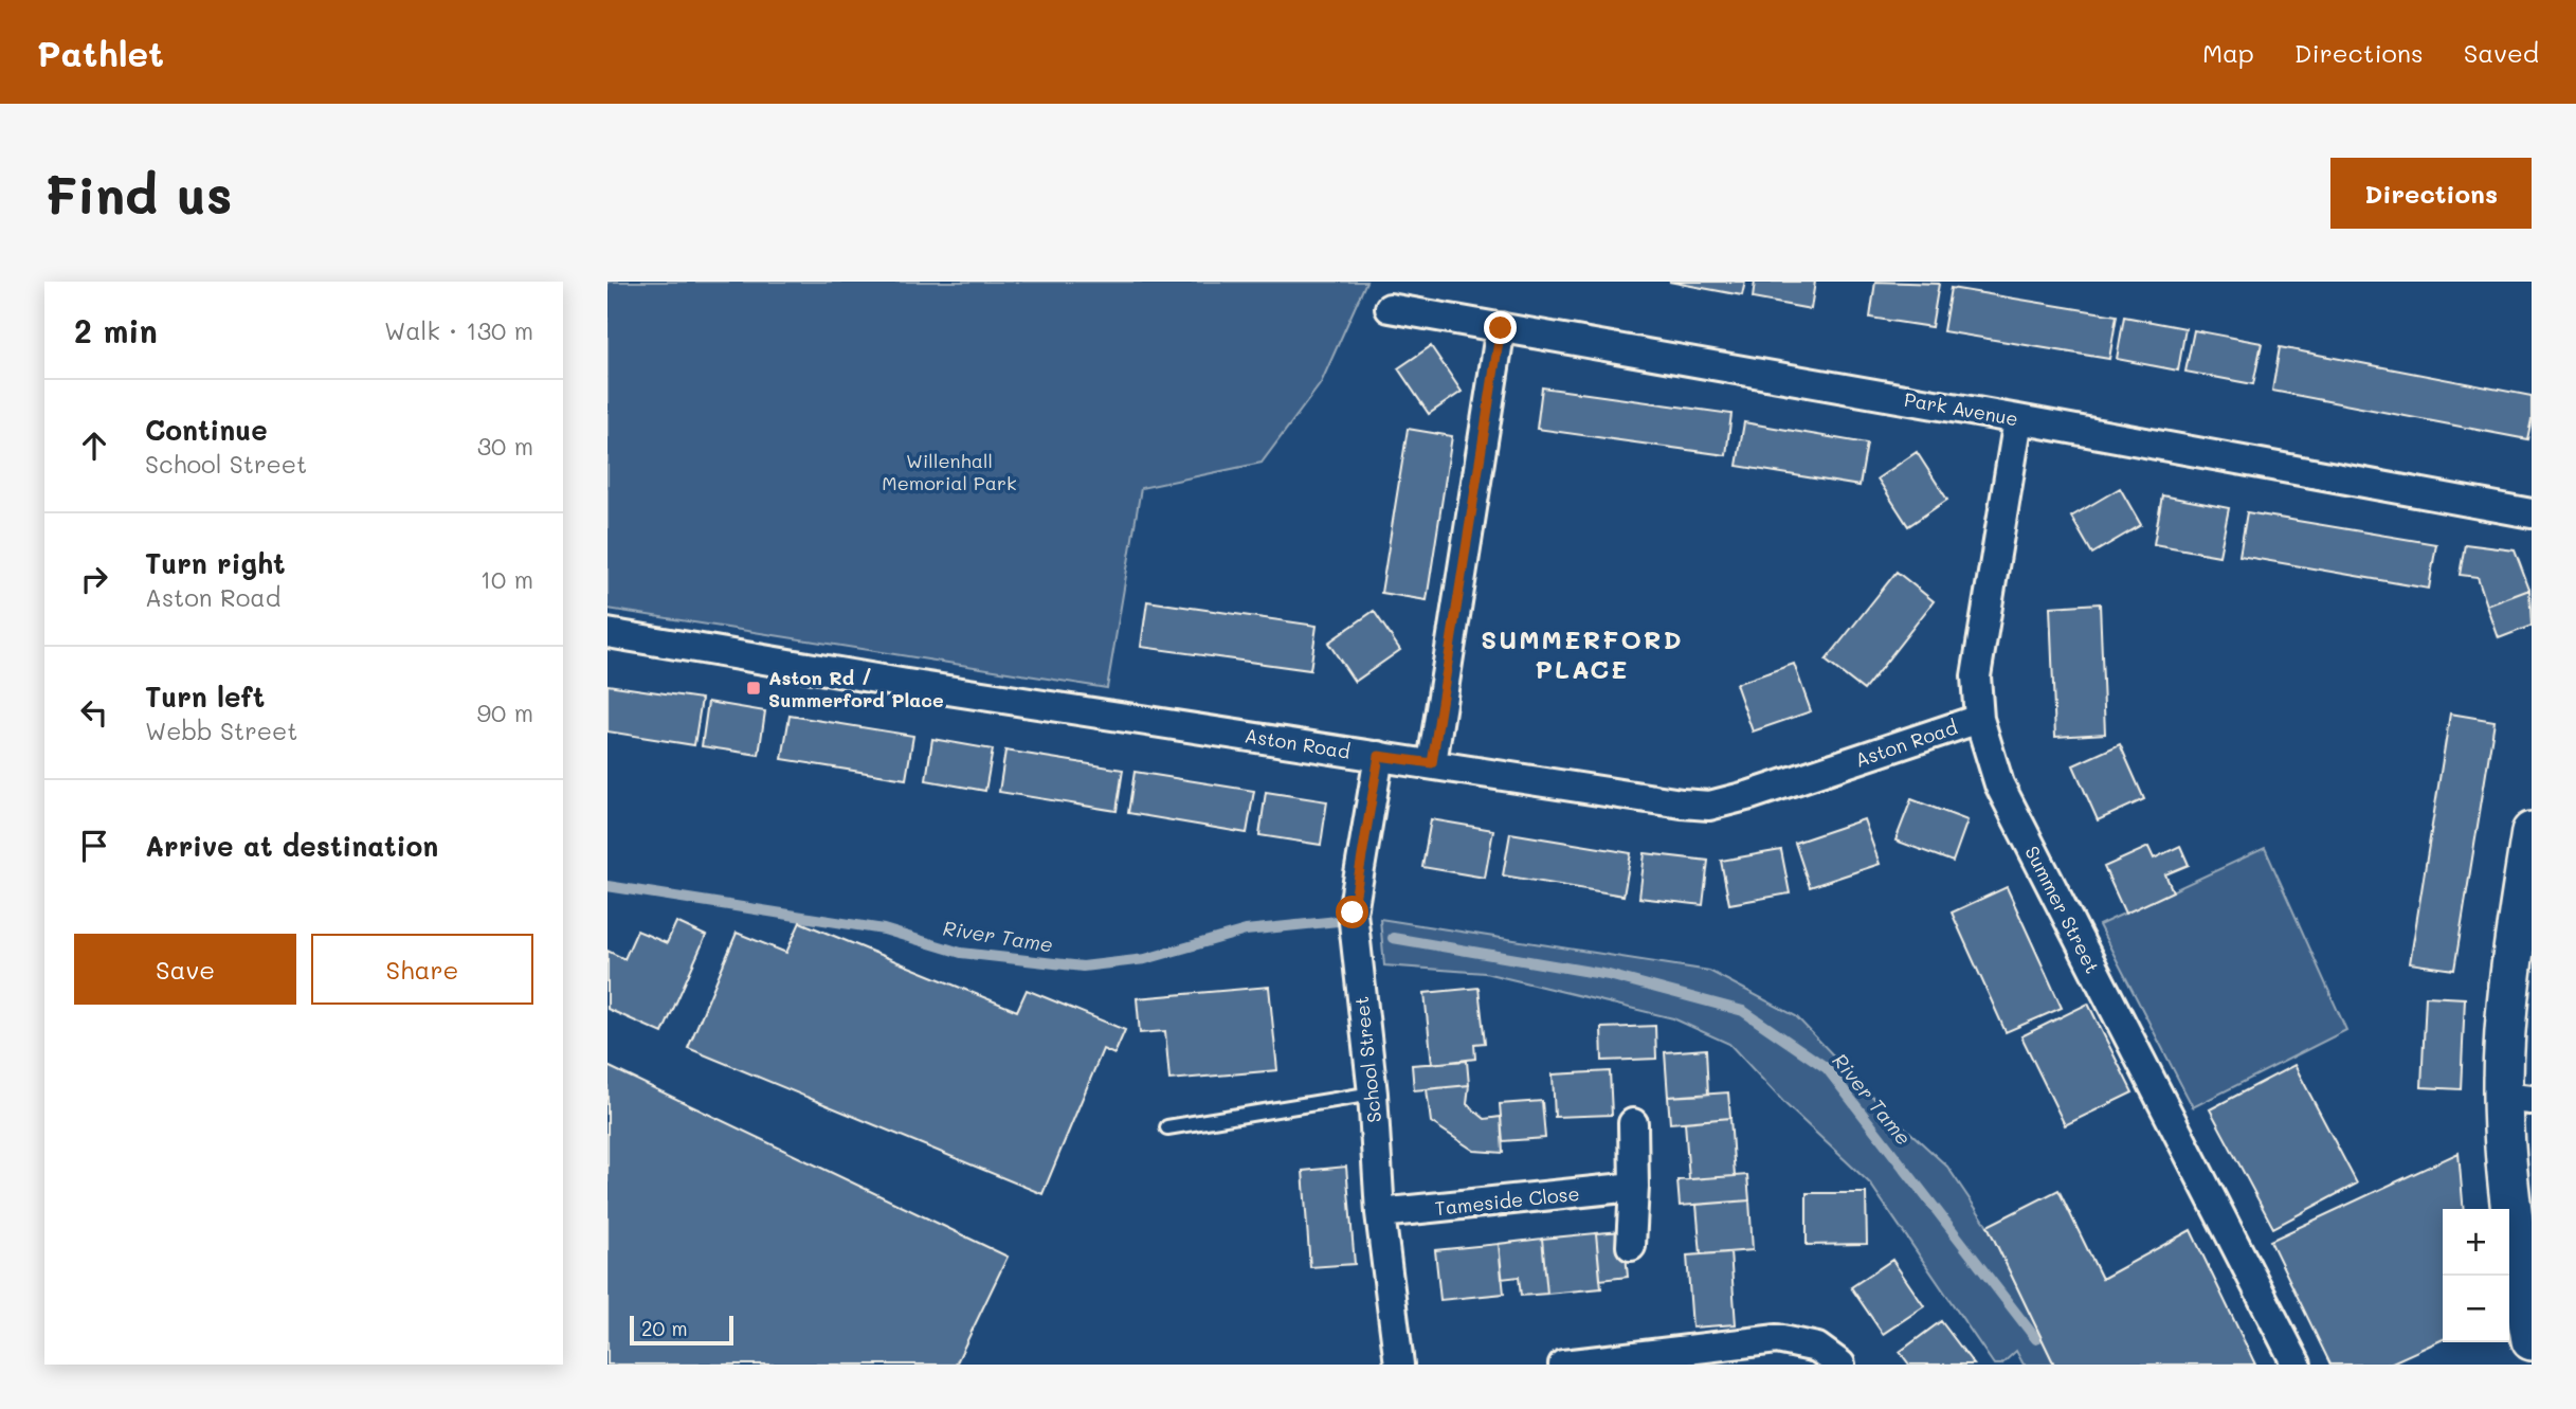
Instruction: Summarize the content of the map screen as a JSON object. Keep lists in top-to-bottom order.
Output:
{
  "streets": {
    "street": [
      "Park Avenue",
      "Aston Road",
      "Summer Street",
      "School Street",
      "Tameside Close"
    ]
  },
  "crossings": [
    ["Park Avenue", "Summer Street"],
    ["Aston Road", "Summer Street"],
    ["Aston Road", "School Street"],
    ["School Street", "Tameside Close"]
  ],
  "districts": ["SUMMERFORD PLACE"],
  "water": ["River Tame"],
  "parks": ["Willenhall Memorial Park"],
  "places": {
    "transit": ["Aston Rd / Summerford Place"]
  },
  "scale_bar": "20 m",
  "page": {
    "header": "Pathlet",
    "nav": ["Map", "Directions", "Saved"],
    "buttons": [
      "Directions",
      ["Save", "Share"]
    ],
    "title": "Find us",
    "heading": ["2 min", "Walk · 130 m"],
    "list": [
      ["Continue", "School Street", "30 m"],
      ["Turn right", "Aston Road", "10 m"],
      ["Turn left", "Webb Street", "90 m"],
      "Arrive at destination"
    ],
    "map_buttons": ["+", "−"],
    "scale": "20 m"
  }
}
